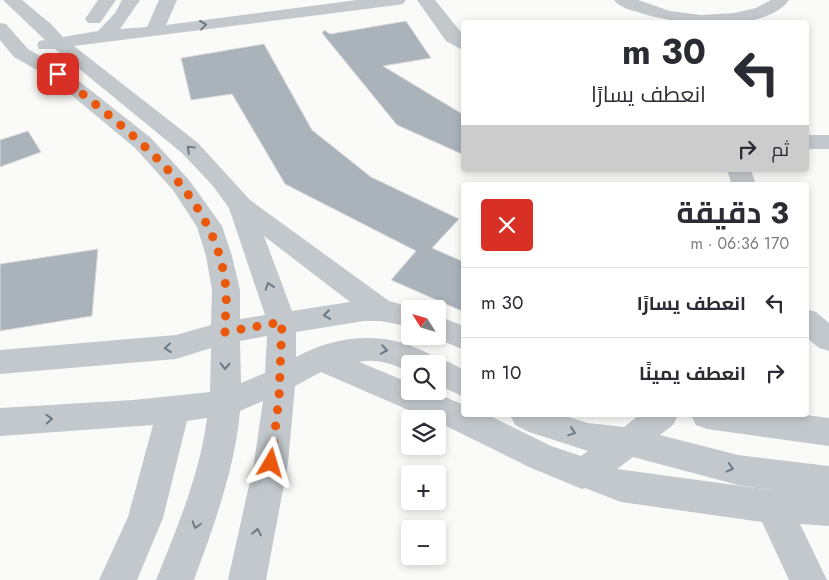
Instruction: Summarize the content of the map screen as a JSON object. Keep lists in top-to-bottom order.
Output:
{
  "north": "top left",
  "page": {
    "turn": ["30 m", "انعطف يسارًا"],
    "then": "ثم",
    "heading": ["3 دقيقة", "170 m · 06:36"],
    "list": [
      {
        "name": "انعطف يسارًا",
        "value": "30 m"
      },
      {
        "name": "انعطف يمينًا",
        "value": "10 m"
      }
    ],
    "map_buttons": ["+", "−"]
  }
}
